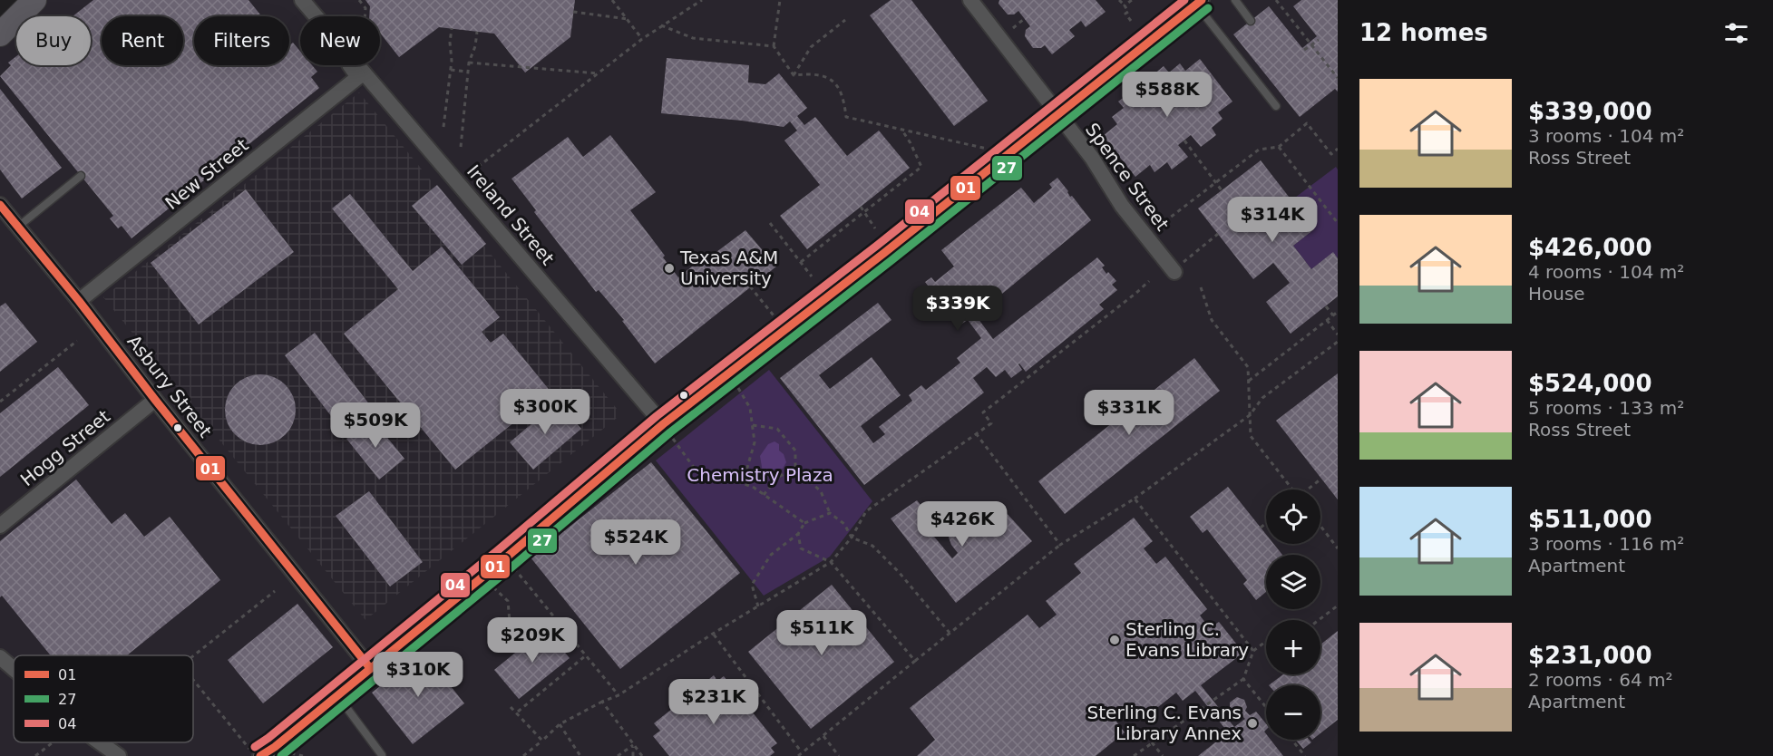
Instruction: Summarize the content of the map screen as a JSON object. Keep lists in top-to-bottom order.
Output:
{
  "streets": {
    "street": [
      "New Street",
      "Spence Street",
      "Ireland Street",
      "Asbury Street",
      "Hogg Street"
    ]
  },
  "crossings": [
    ["New Street", "Ireland Street"],
    ["New Street", "Asbury Street"],
    ["Asbury Street", "Hogg Street"]
  ],
  "parks": ["Chemistry Plaza"],
  "places": ["Texas A&M University", "Sterling C. Evans Library", "Sterling C. Evans Library Annex"],
  "lines": ["transit line 01", "transit line 04", "transit line 27"],
  "legend": ["01", "27", "04"],
  "page": {
    "heading": "12 homes",
    "chip": [
      "Buy",
      "Rent",
      "Filters",
      "New"
    ],
    "list": [
      {
        "name": "$339,000",
        "note": "3 rooms · 104 m² · Ross Street"
      },
      {
        "name": "$426,000",
        "note": "4 rooms · 104 m² · House"
      },
      {
        "name": "$524,000",
        "note": "5 rooms · 133 m² · Ross Street"
      },
      {
        "name": "$511,000",
        "note": "3 rooms · 116 m² · Apartment"
      },
      {
        "name": "$231,000",
        "note": "2 rooms · 64 m² · Apartment"
      }
    ],
    "price": [
      "$588K",
      "$314K",
      "$339K",
      "$300K",
      "$331K",
      "$509K",
      "$426K",
      "$524K",
      "$511K",
      "$209K",
      "$310K",
      "$231K"
    ],
    "map_buttons": ["+", "−"]
  }
}
